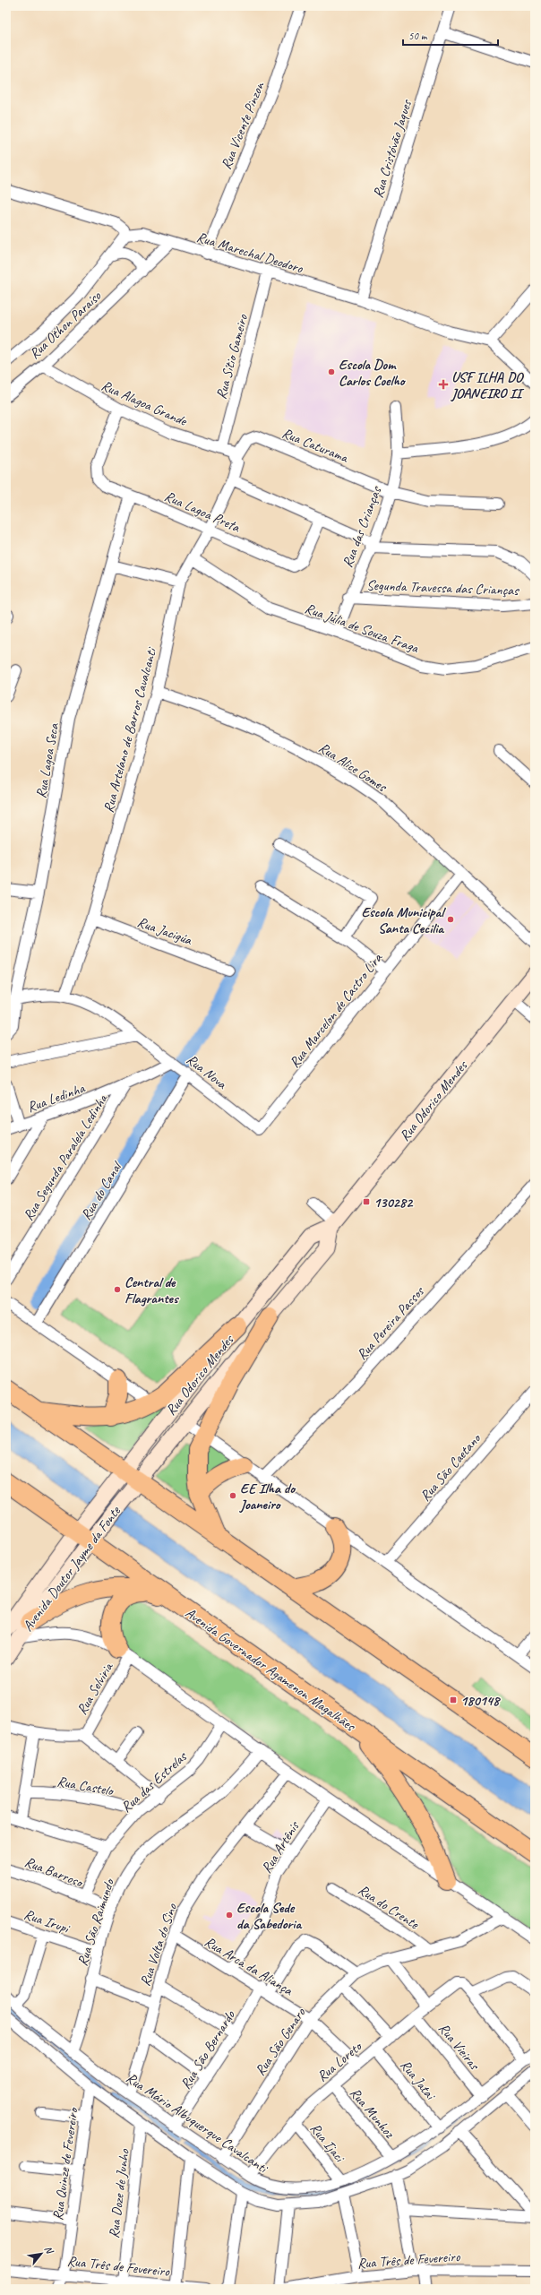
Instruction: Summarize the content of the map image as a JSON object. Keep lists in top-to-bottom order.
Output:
{
  "streets": {
    "highway": ["Avenida Governador Agamenon Magalhães"],
    "main road": ["Rua Odorico Mendes", "Avenida Doutor Jayme da Fonte"],
    "street": [
      "Rua Vicente Pinzon",
      "Rua Cristóvão Jaques",
      "Rua Marechal Deodoro",
      "Rua Othon Paraíso",
      "Rua Sítio Gameiro",
      "Rua Alagoa Grande",
      "Rua Caturama",
      "Rua Lagoa Preta",
      "Rua das Crianças",
      "Segunda Travessa das Crianças",
      "Rua Júlia de Souza Fraga",
      "Rua Artelano de Barros Cavalcanti",
      "Rua Lagoa Seca",
      "Rua Alice Gomes",
      "Rua Jacigúa",
      "Rua Marcelon de Castro Lira",
      "Rua Nova",
      "Rua Ledinha",
      "Rua Segunda Paralela Ledinha",
      "Rua do Canal",
      "Rua Pereira Passos",
      "Rua São Caetano",
      "Rua Selviria",
      "Rua das Estrelas",
      "Rua Castelo",
      "Rua Artênis",
      "Rua Barroso",
      "Rua do Crente",
      "Rua Irupi",
      "Rua São Raimundo",
      "Rua Volta do Sino",
      "Rua Arca da Aliança",
      "Rua São Genaro",
      "Rua Vieiras",
      "Rua São Bernardo",
      "Rua Loreto",
      "Rua Jatai",
      "Rua Munhoz",
      "Rua Mário Albuquerque Cavalcanti",
      "Rua Ijaci",
      "Rua Quinze de Fevereiro",
      "Rua Doze de Junho",
      "Rua Três de Fevereiro"
    ]
  },
  "crossings": [
    ["Rua Vicente Pinzon", "Rua Marechal Deodoro"],
    ["Rua Cristóvão Jaques", "Rua Marechal Deodoro"],
    ["Rua Marechal Deodoro", "Rua Othon Paraíso"],
    ["Rua Marechal Deodoro", "Rua Sítio Gameiro"],
    ["Rua Othon Paraíso", "Rua Alagoa Grande"],
    ["Rua Sítio Gameiro", "Rua Alagoa Grande"],
    ["Rua Alagoa Grande", "Rua Caturama"],
    ["Rua Alagoa Grande", "Rua Lagoa Preta"],
    ["Rua Alagoa Grande", "Rua Artelano de Barros Cavalcanti"],
    ["Rua Caturama", "Rua das Crianças"],
    ["Rua Caturama", "Rua Artelano de Barros Cavalcanti"],
    ["Rua Lagoa Preta", "Rua Artelano de Barros Cavalcanti"],
    ["Rua Lagoa Preta", "Rua Lagoa Seca"],
    ["Rua das Crianças", "Segunda Travessa das Crianças"],
    ["Rua das Crianças", "Rua Júlia de Souza Fraga"],
    ["Rua Júlia de Souza Fraga", "Rua Artelano de Barros Cavalcanti"],
    ["Rua Artelano de Barros Cavalcanti", "Rua Alice Gomes"],
    ["Rua Artelano de Barros Cavalcanti", "Rua Jacigúa"],
    ["Rua Artelano de Barros Cavalcanti", "Rua Nova"],
    ["Rua Lagoa Seca", "Rua Nova"],
    ["Rua Alice Gomes", "Rua Marcelon de Castro Lira"],
    ["Rua Marcelon de Castro Lira", "Rua Nova"],
    ["Rua Nova", "Rua Ledinha"],
    ["Rua Nova", "Rua do Canal"],
    ["Rua Ledinha", "Rua Segunda Paralela Ledinha"],
    ["Rua Odorico Mendes", "Avenida Doutor Jayme da Fonte"],
    ["Rua Odorico Mendes", "Avenida Governador Agamenon Magalhães"],
    ["Avenida Doutor Jayme da Fonte", "Avenida Governador Agamenon Magalhães"],
    ["Rua das Estrelas", "Rua Castelo"],
    ["Rua das Estrelas", "Rua Barroso"],
    ["Rua Artênis", "Rua Arca da Aliança"],
    ["Rua Barroso", "Rua São Raimundo"],
    ["Rua do Crente", "Rua São Genaro"],
    ["Rua Irupi", "Rua São Raimundo"],
    ["Rua São Raimundo", "Rua Mário Albuquerque Cavalcanti"],
    ["Rua Volta do Sino", "Rua Arca da Aliança"],
    ["Rua Volta do Sino", "Rua Mário Albuquerque Cavalcanti"],
    ["Rua Arca da Aliança", "Rua São Genaro"],
    ["Rua Arca da Aliança", "Rua São Bernardo"],
    ["Rua Arca da Aliança", "Rua Loreto"],
    ["Rua São Genaro", "Rua Mário Albuquerque Cavalcanti"],
    ["Rua Vieiras", "Rua Loreto"],
    ["Rua Vieiras", "Rua Mário Albuquerque Cavalcanti"],
    ["Rua São Bernardo", "Rua Mário Albuquerque Cavalcanti"],
    ["Rua Loreto", "Rua Jatai"],
    ["Rua Loreto", "Rua Munhoz"],
    ["Rua Loreto", "Rua Mário Albuquerque Cavalcanti"],
    ["Rua Loreto", "Rua Ijaci"],
    ["Rua Jatai", "Rua Mário Albuquerque Cavalcanti"],
    ["Rua Munhoz", "Rua Mário Albuquerque Cavalcanti"],
    ["Rua Mário Albuquerque Cavalcanti", "Rua Ijaci"],
    ["Rua Quinze de Fevereiro", "Rua Três de Fevereiro"],
    ["Rua Doze de Junho", "Rua Três de Fevereiro"]
  ],
  "places": {
    "other": [
      "Escola Dom Carlos Coelho",
      "Escola Municipal Santa Cecilia",
      "Central de Flagrantes",
      "EE Ilha do Joaneiro",
      "Escola Sede da Sabedoria"
    ],
    "health": ["USF ILHA DO JOANEIRO II"],
    "transit": ["130282", "180148"]
  },
  "scale_bar": "50 m",
  "north": "top right"
}
